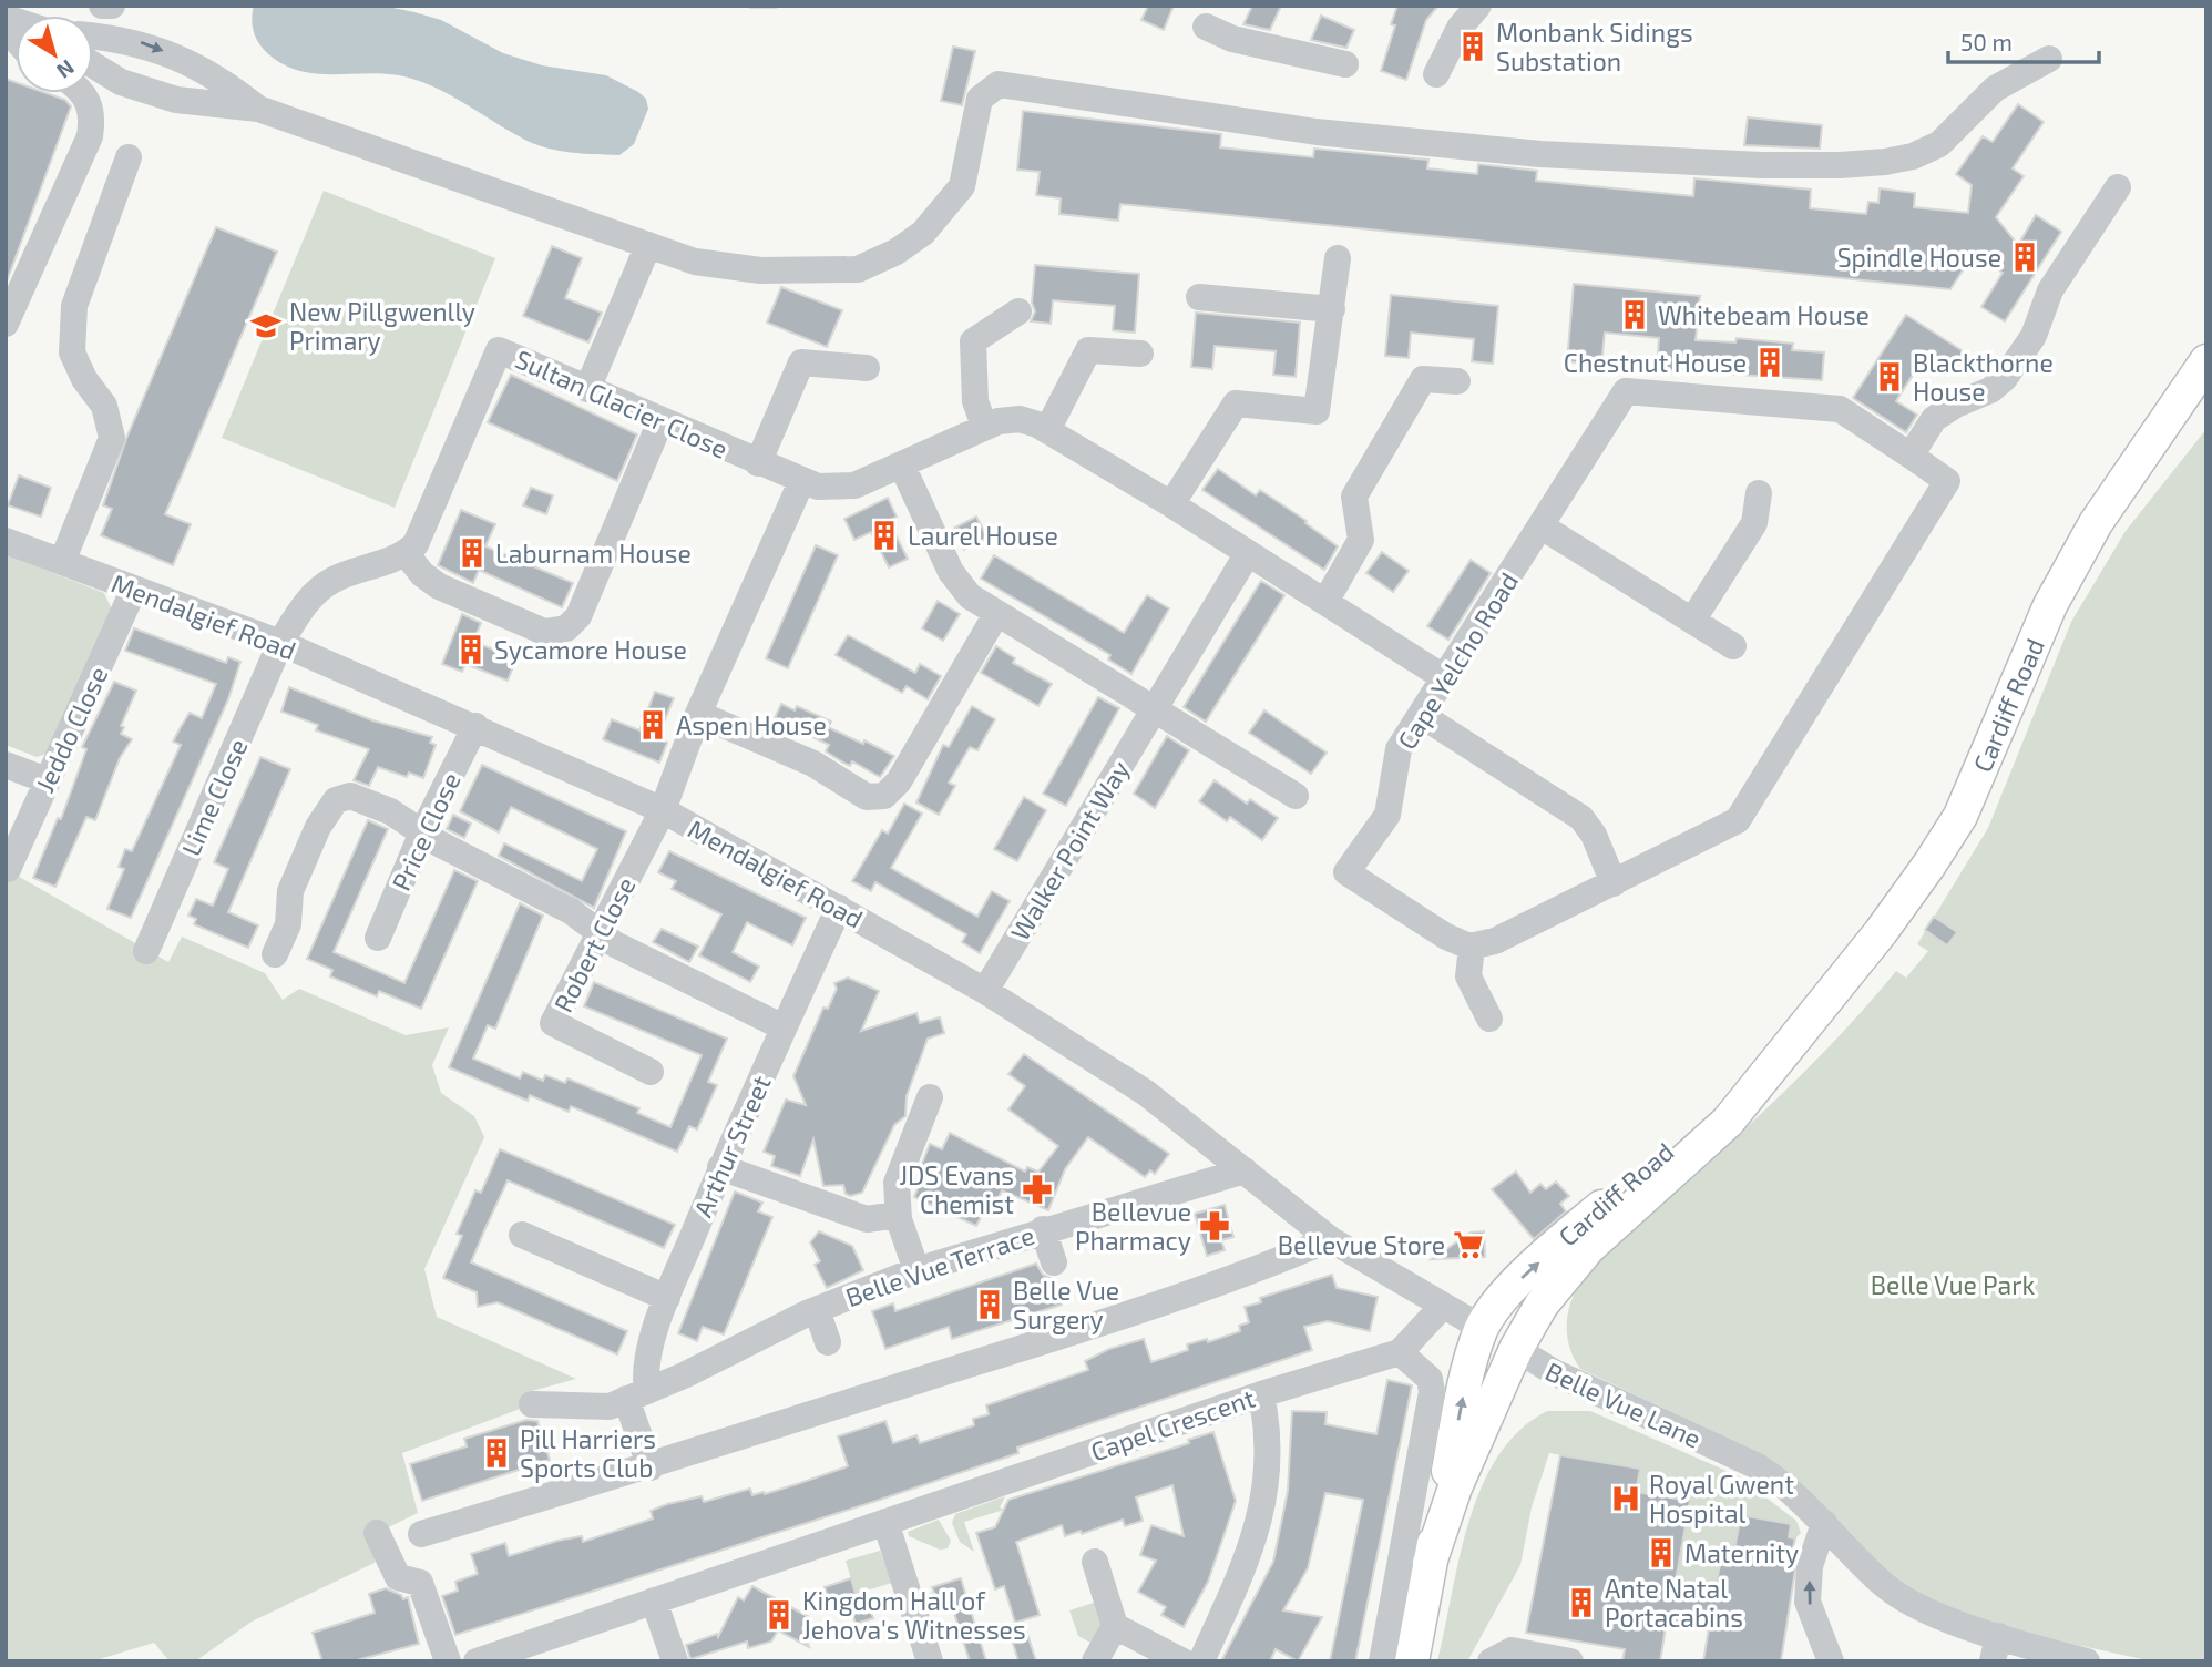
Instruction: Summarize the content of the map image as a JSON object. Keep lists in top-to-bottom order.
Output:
{
  "streets": {
    "main road": ["Cardiff Road"],
    "street": [
      "Sultan Glacier Close",
      "Mendalgief Road",
      "Cape Yelcho Road",
      "Jeddo Close",
      "Lime Close",
      "Price Close",
      "Walker Point Way",
      "Robert Close",
      "Arthur Street",
      "Belle Vue Terrace",
      "Belle Vue Lane",
      "Capel Crescent"
    ]
  },
  "crossings": [
    ["Sultan Glacier Close", "Cape Yelcho Road"],
    ["Sultan Glacier Close", "Walker Point Way"],
    ["Sultan Glacier Close", "Robert Close"],
    ["Mendalgief Road", "Cardiff Road"],
    ["Mendalgief Road", "Jeddo Close"],
    ["Mendalgief Road", "Lime Close"],
    ["Mendalgief Road", "Price Close"],
    ["Mendalgief Road", "Walker Point Way"],
    ["Mendalgief Road", "Robert Close"],
    ["Mendalgief Road", "Arthur Street"],
    ["Mendalgief Road", "Belle Vue Terrace"],
    ["Cardiff Road", "Belle Vue Lane"],
    ["Arthur Street", "Belle Vue Terrace"]
  ],
  "parks": ["Belle Vue Park"],
  "places": {
    "building": [
      "Monbank Sidings Substation",
      "Spindle House",
      "Whitebeam House",
      "Chestnut House",
      "Blackthorne House",
      "Laurel House",
      "Laburnam House",
      "Sycamore House",
      "Aspen House",
      "Belle Vue Surgery",
      "Pill Harriers Sports Club",
      "Maternity",
      "Ante Natal Portacabins",
      "Kingdom Hall of Jehova's Witnesses"
    ],
    "school or university": ["New Pillgwenlly Primary"],
    "pharmacy": ["JDS Evans Chemist", "Bellevue Pharmacy"],
    "supermarket": ["Bellevue Store"],
    "hospital": ["Royal Gwent Hospital"]
  },
  "scale_bar": "50 m",
  "north": "bottom right"
}
